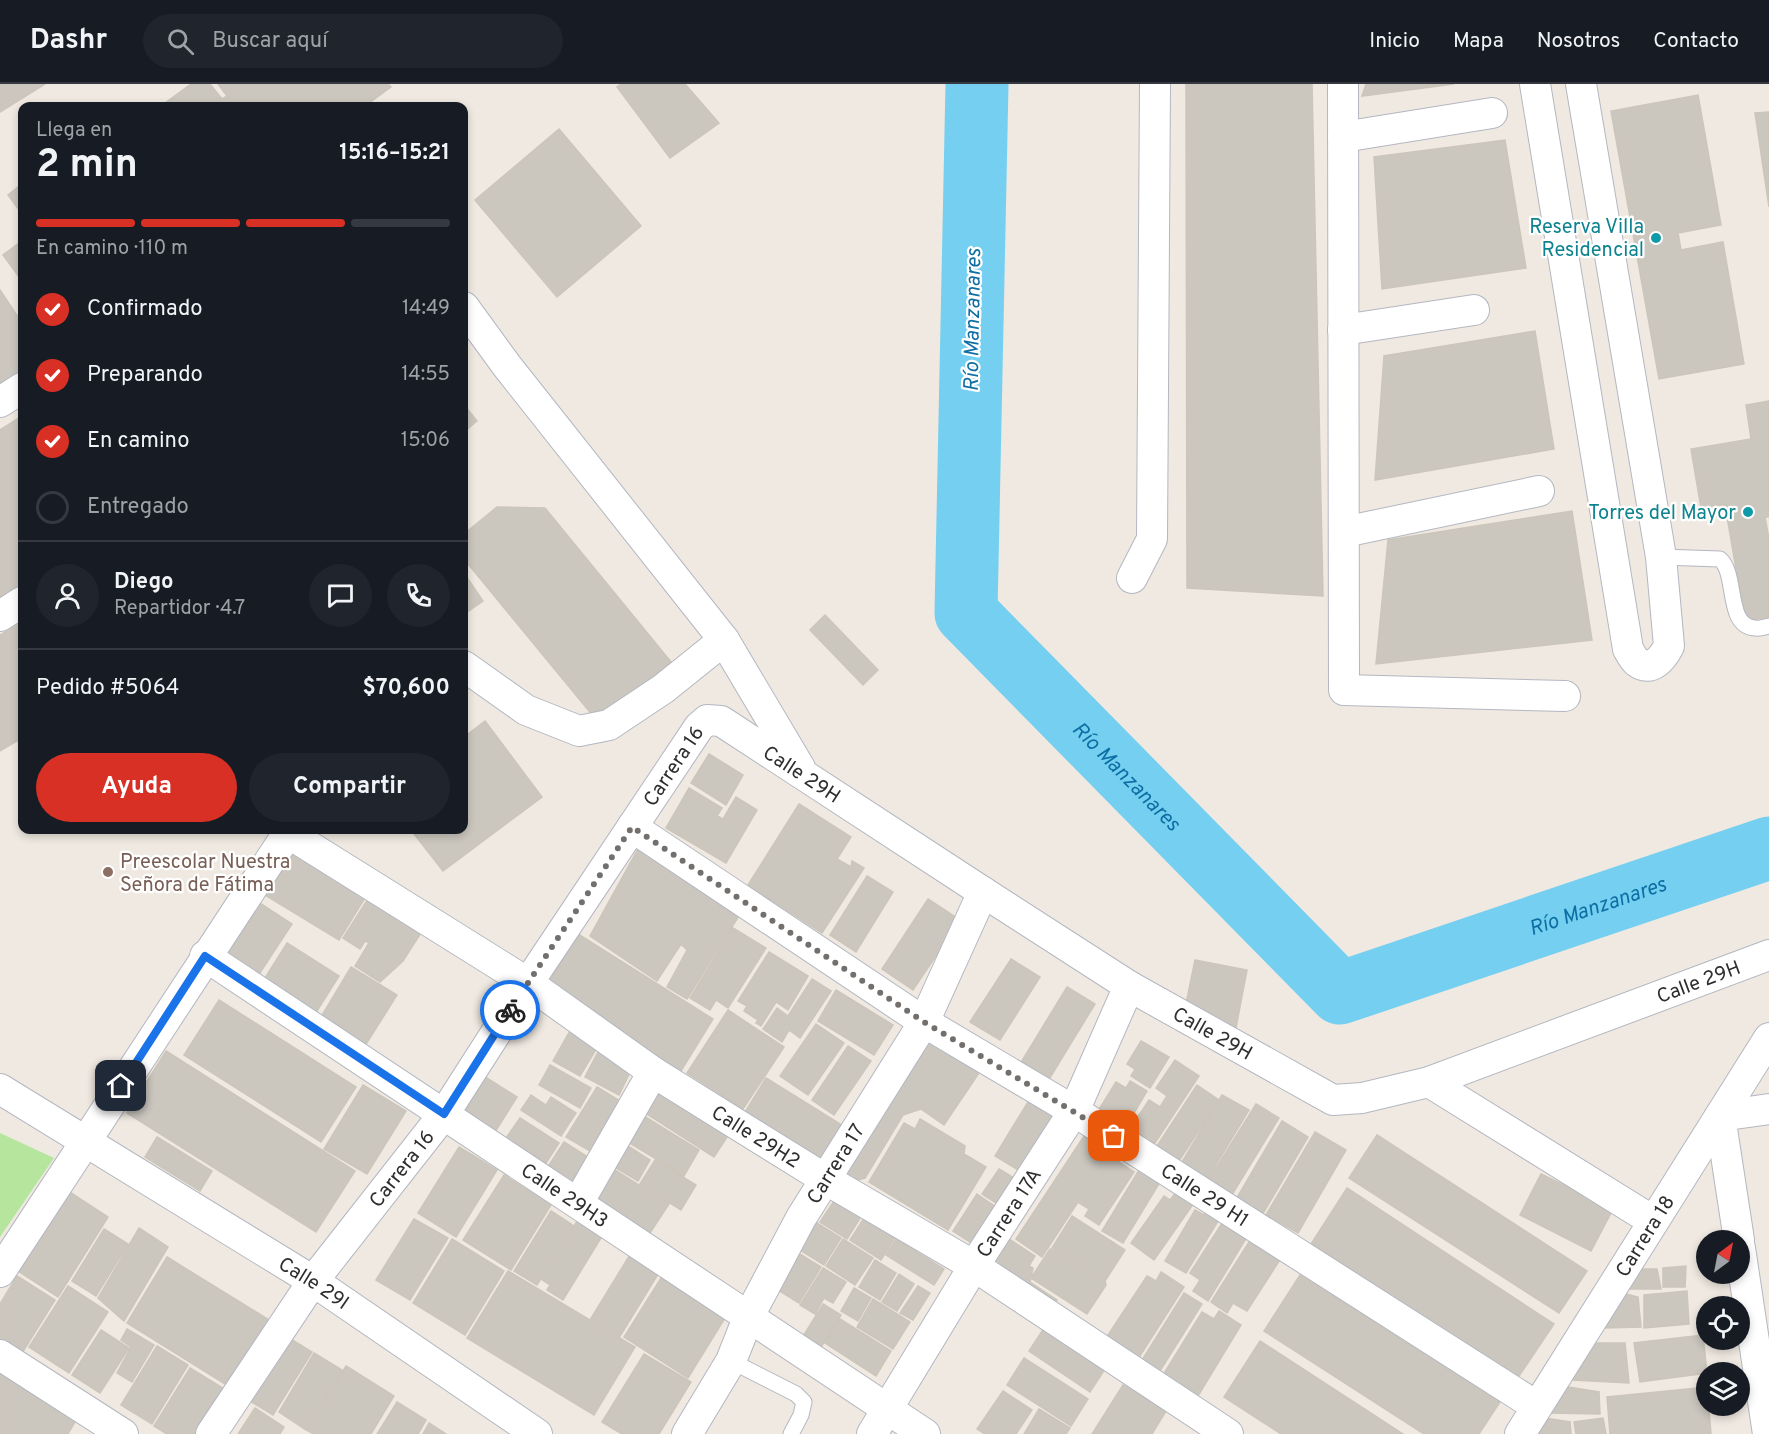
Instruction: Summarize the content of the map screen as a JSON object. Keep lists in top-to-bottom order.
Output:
{
  "streets": {
    "street": [
      "Carrera 16",
      "Calle 29H",
      "Calle 29H2",
      "Carrera 17",
      "Calle 29 H1",
      "Calle 29H3",
      "Carrera 17A",
      "Carrera 18",
      "Calle 29I"
    ]
  },
  "crossings": [
    ["Carrera 16", "Calle 29H"],
    ["Carrera 16", "Calle 29H2"],
    ["Carrera 16", "Calle 29 H1"],
    ["Carrera 16", "Calle 29H3"],
    ["Carrera 16", "Calle 29I"],
    ["Calle 29H", "Carrera 17"],
    ["Calle 29H", "Carrera 17A"],
    ["Calle 29H2", "Carrera 17"],
    ["Calle 29H2", "Calle 29H3"],
    ["Calle 29H2", "Carrera 17A"],
    ["Carrera 17", "Calle 29 H1"],
    ["Carrera 17", "Calle 29H3"],
    ["Calle 29 H1", "Carrera 17A"],
    ["Calle 29 H1", "Carrera 18"],
    ["Calle 29H3", "Carrera 17A"]
  ],
  "water": ["Río Manzanares"],
  "places": ["Reserva Villa Residencial", "Torres del Mayor", "Preescolar Nuestra Señora de Fátima"],
  "north": "top right",
  "page": {
    "header": "Dashr",
    "search": "Buscar aquí",
    "nav": [
      "Inicio",
      "Mapa",
      "Nosotros",
      "Contacto"
    ],
    "heading": ["2 min", "Llega en", "15:16–15:21"],
    "panel": [
      "Diego",
      "Repartidor · 4.7",
      "Pedido #5064",
      "$70,600"
    ],
    "bar": "En camino · 110 m",
    "list": [
      ["Confirmado", "14:49"],
      ["Preparando", "14:55"],
      ["En camino", "15:06"],
      "Entregado"
    ],
    "buttons": ["Ayuda", "Compartir"]
  }
}
